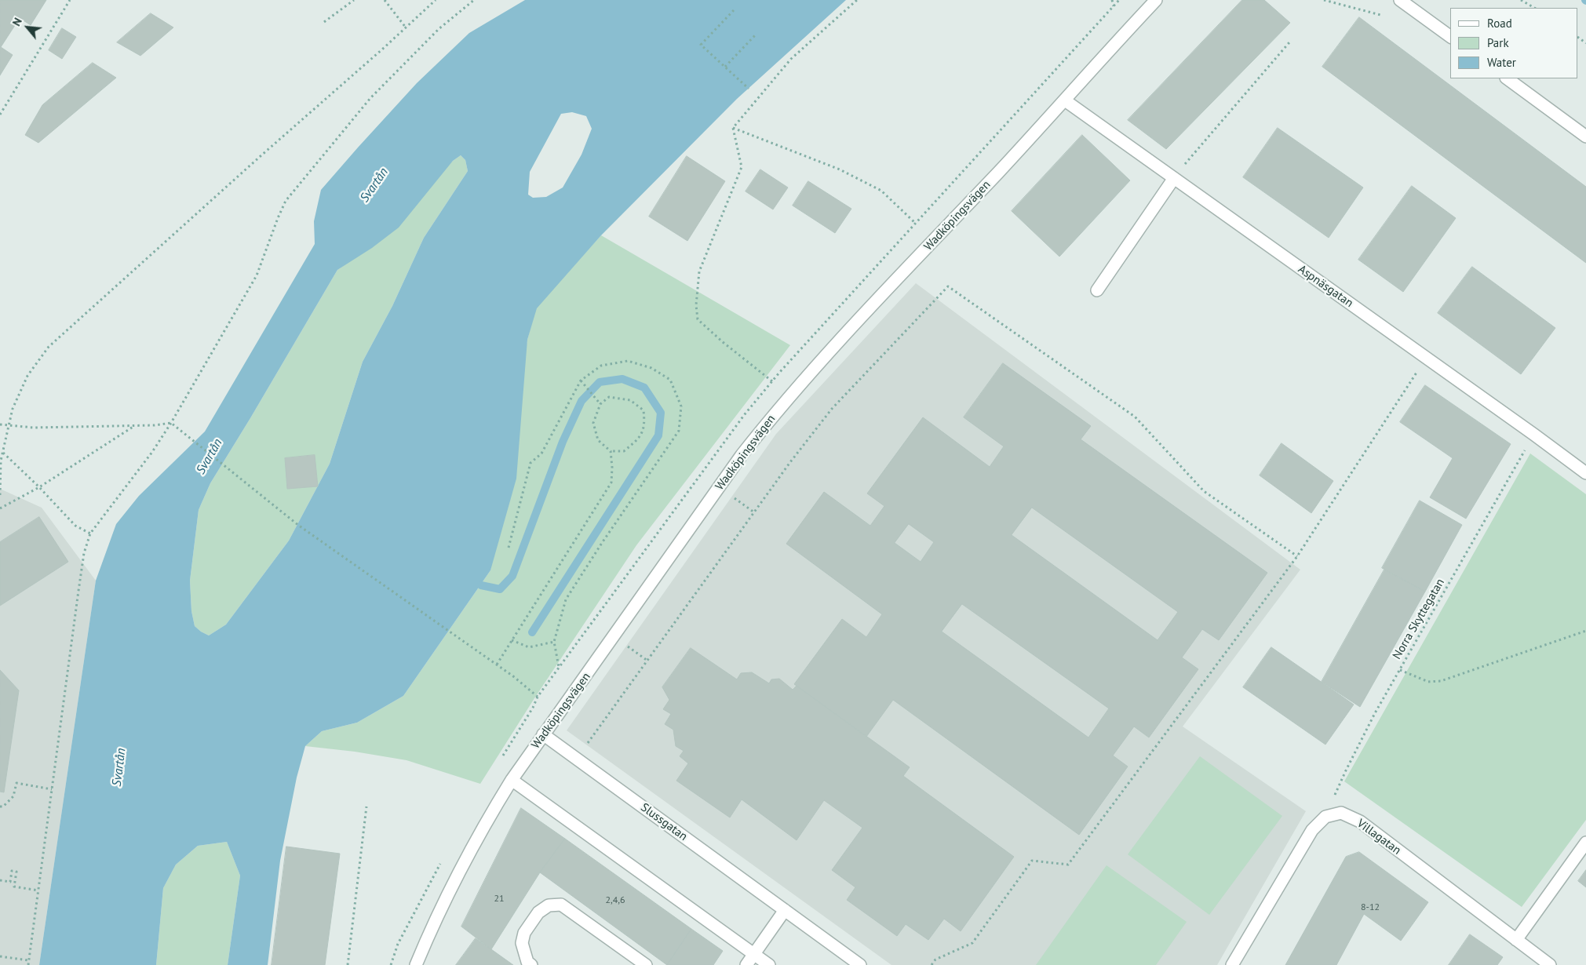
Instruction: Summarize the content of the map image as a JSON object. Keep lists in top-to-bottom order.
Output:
{
  "streets": {
    "street": [
      "Wadköpingsvägen",
      "Aspnäsgatan",
      "Slussgatan",
      "Villagatan"
    ],
    "path": ["Norra Skyttegatan"]
  },
  "crossings": [
    ["Wadköpingsvägen", "Aspnäsgatan"],
    ["Wadköpingsvägen", "Slussgatan"],
    ["Aspnäsgatan", "Norra Skyttegatan"],
    ["Norra Skyttegatan", "Villagatan"]
  ],
  "water": ["Svartån"],
  "house_numbers": ["21", "2,4,6", "8-12"],
  "legend": ["Road", "Park", "Water"],
  "north": "top left"
}
